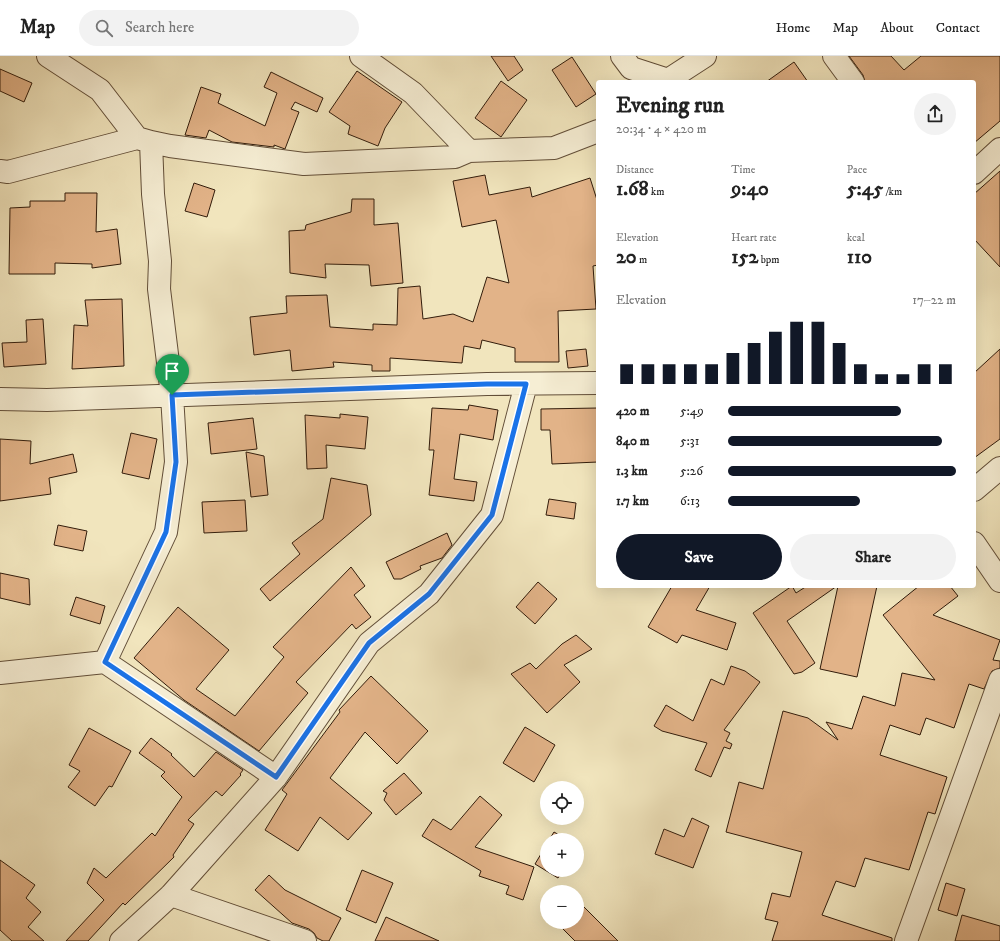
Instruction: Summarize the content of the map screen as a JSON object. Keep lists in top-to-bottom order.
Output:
{
  "page": {
    "header": "Map",
    "search": "Search here",
    "nav": [
      "Home",
      "Map",
      "About",
      "Contact"
    ],
    "heading": ["Evening run", "20:34 · 4 × 420 m"],
    "stats": [
      ["Distance", "1.68 km"],
      ["Time", "9:40"],
      ["Pace", "5:45 /km"],
      ["Elevation", "20 m"],
      ["Heart rate", "152 bpm"],
      ["kcal", "110"]
    ],
    "chart": ["Elevation", "17–22 m"],
    "list": [
      {
        "name": "420 m",
        "note": "5:49"
      },
      {
        "name": "840 m",
        "note": "5:31"
      },
      {
        "name": "1.3 km",
        "note": "5:26"
      },
      {
        "name": "1.7 km",
        "note": "6:13"
      }
    ],
    "buttons": ["Save", "Share"],
    "map_buttons": ["+", "−"]
  }
}
